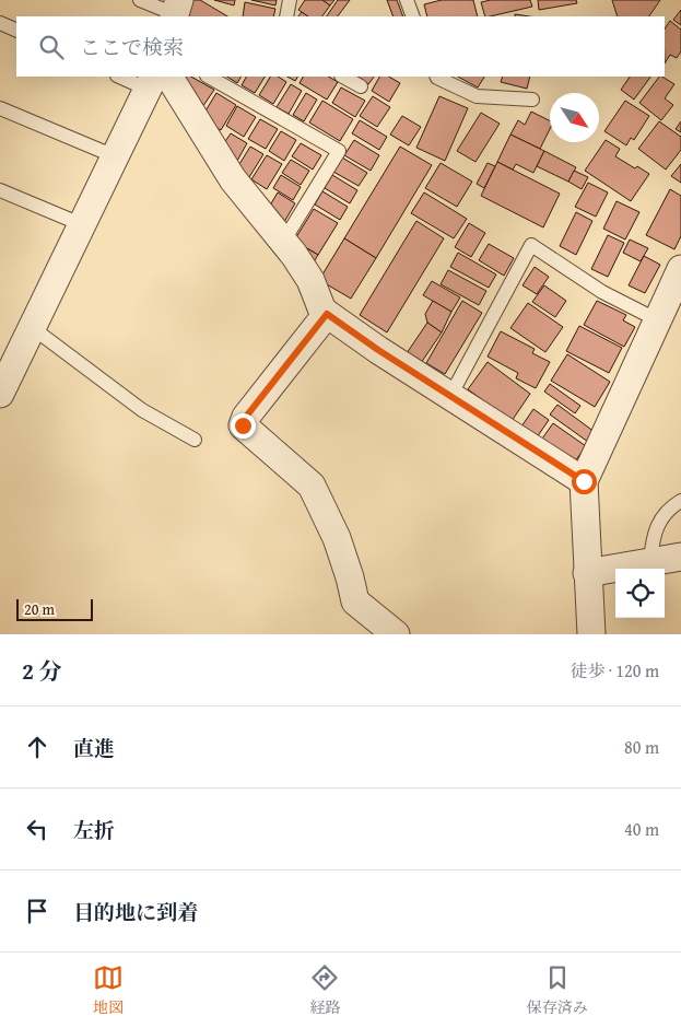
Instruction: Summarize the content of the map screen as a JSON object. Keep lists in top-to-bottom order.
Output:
{
  "scale_bar": "20 m",
  "north": "bottom right",
  "page": {
    "search": "ここで検索",
    "scale": "20 m",
    "heading": ["2 分", "徒歩 · 120 m"],
    "list": [
      ["直進", "80 m"],
      ["左折", "40 m"],
      "目的地に到着"
    ],
    "nav": ["地図", "経路", "保存済み"]
  }
}
